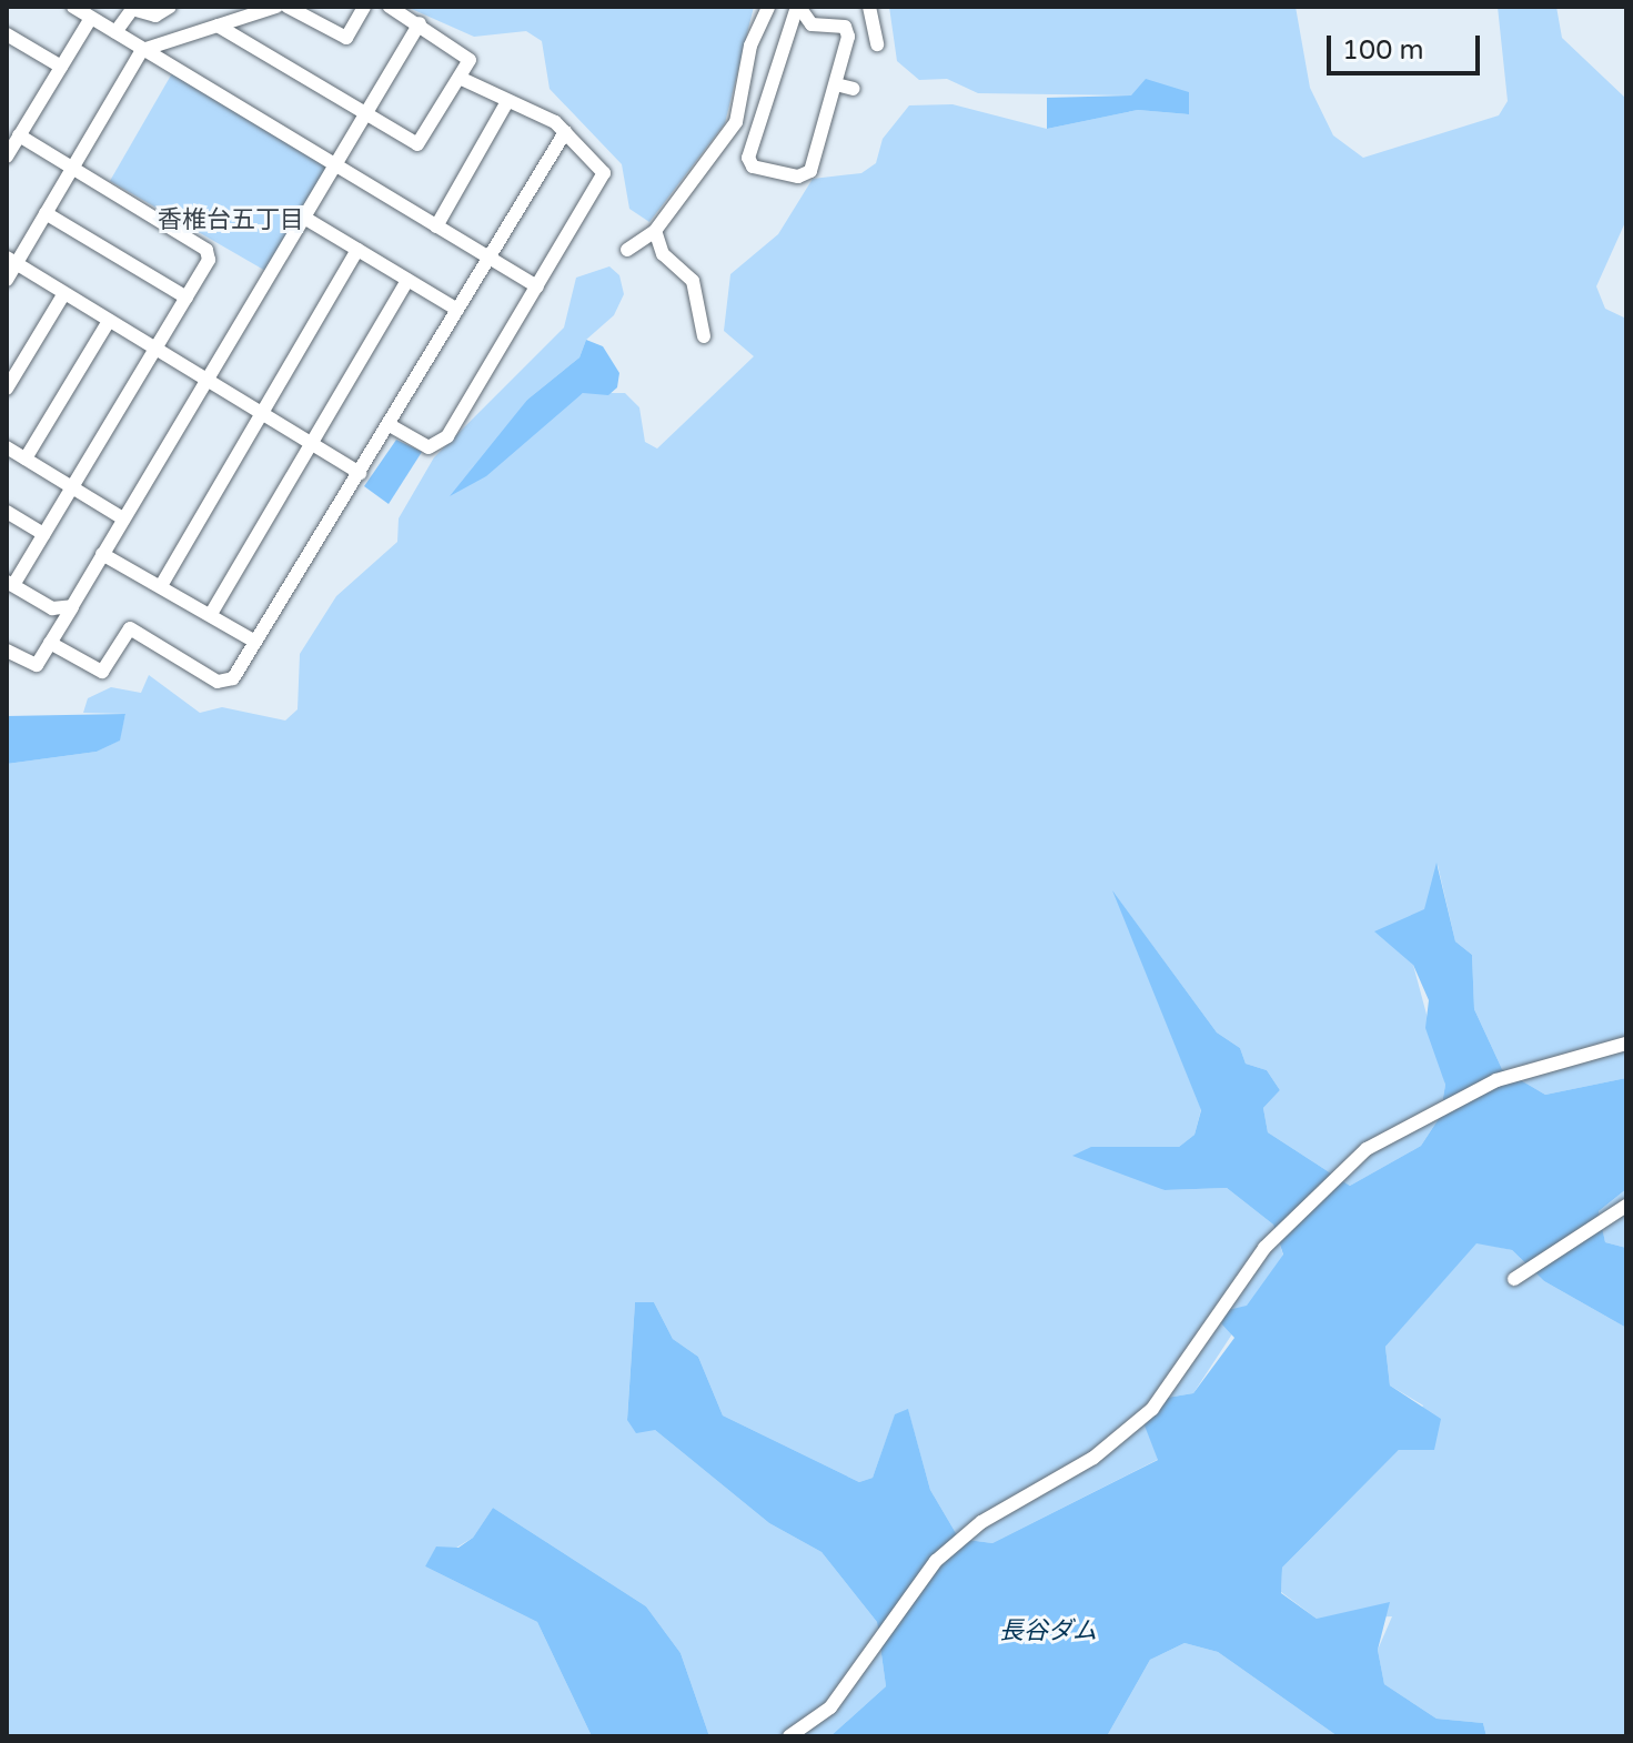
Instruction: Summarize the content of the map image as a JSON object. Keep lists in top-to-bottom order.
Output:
{
  "districts": ["香椎台五丁目"],
  "water": ["長谷ダム"],
  "scale_bar": "100 m"
}
